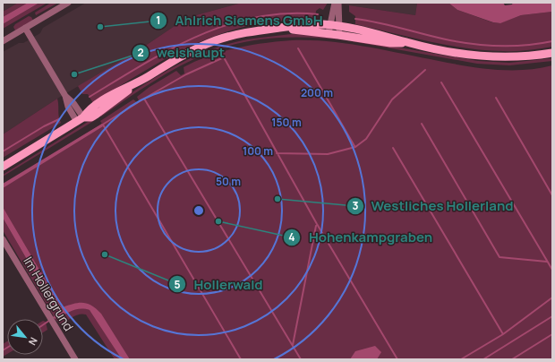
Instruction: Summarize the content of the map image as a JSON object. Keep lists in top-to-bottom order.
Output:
{
  "streets": {
    "street": ["Im Hollergrund"]
  },
  "places": [
    "Ahlrich Siemens GmbH",
    "weishaupt",
    "Westliches Hollerland",
    "Hohenkampgraben",
    "Hollerwald"
  ],
  "north": "bottom right",
  "rings": [
    "200 m",
    "150 m",
    "100 m",
    "50 m"
  ]
}
